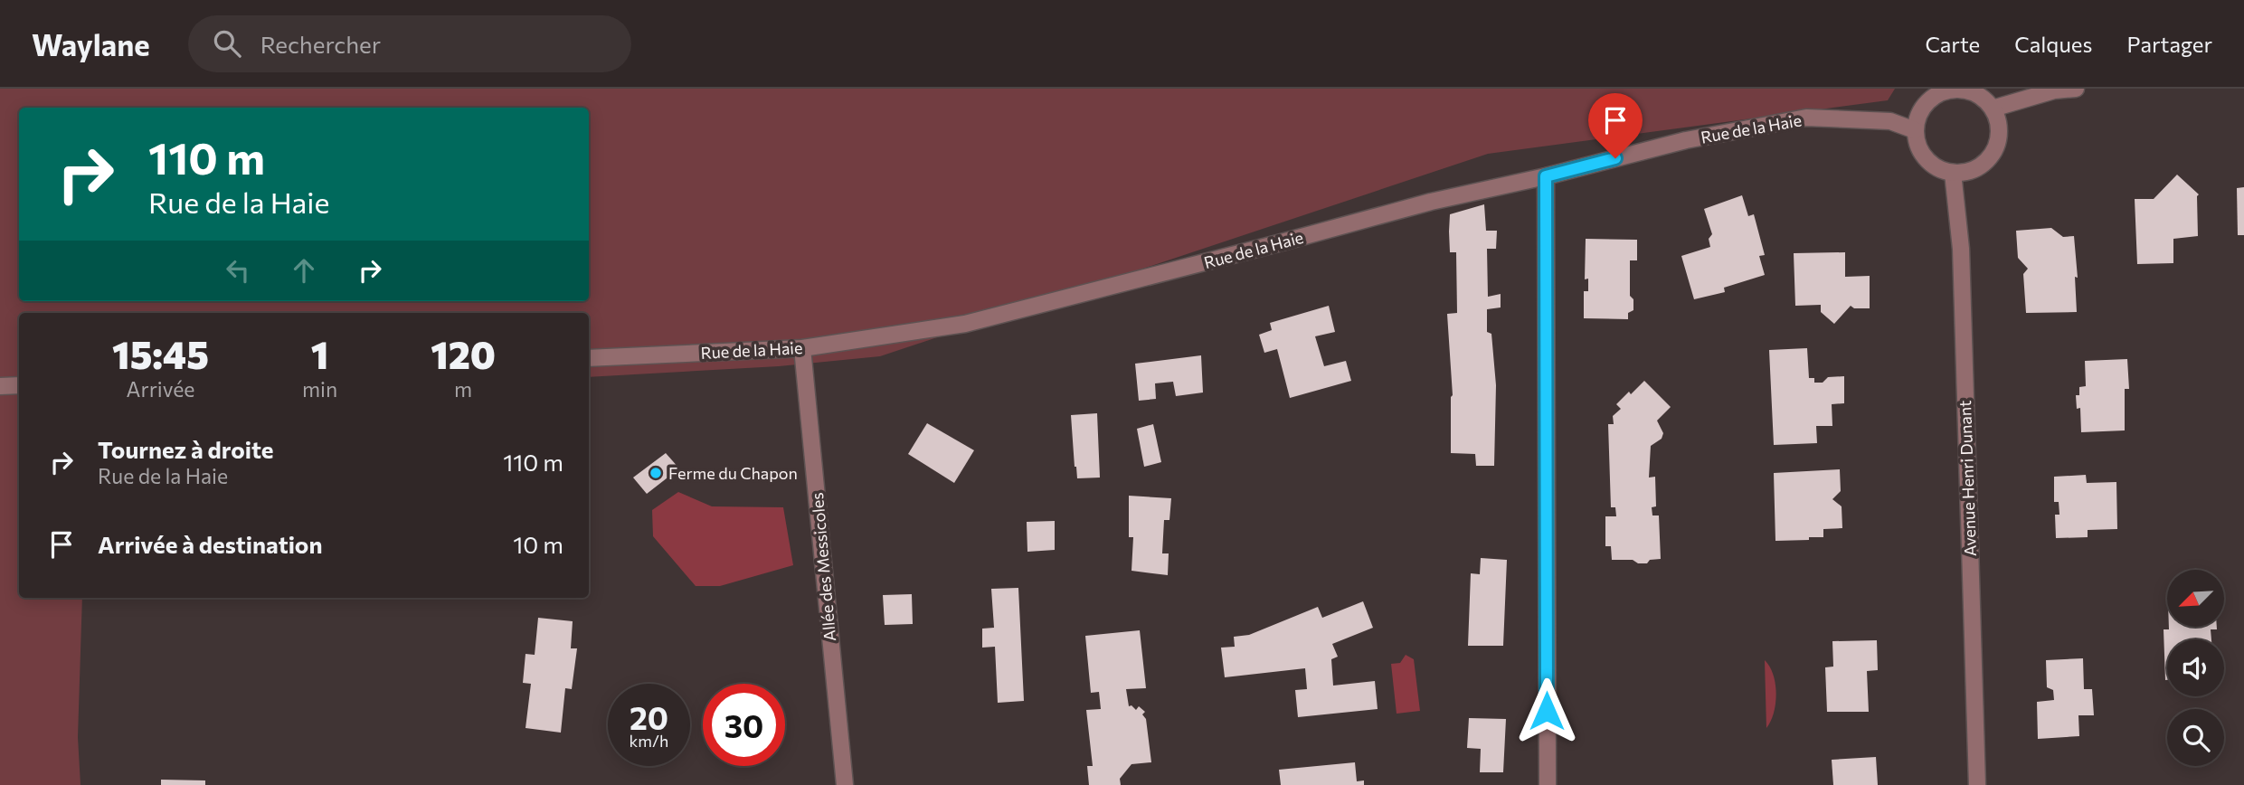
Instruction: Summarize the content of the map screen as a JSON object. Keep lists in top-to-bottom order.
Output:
{
  "streets": {
    "street": ["Rue de la Haie", "Avenue Henri Dunant", "Allée des Messicoles"]
  },
  "crossings": [
    ["Rue de la Haie", "Avenue Henri Dunant"],
    ["Rue de la Haie", "Allée des Messicoles"]
  ],
  "places": ["Ferme du Chapon"],
  "north": "bottom left",
  "page": {
    "header": "Waylane",
    "search": "Rechercher",
    "nav": ["Carte", "Calques", "Partager"],
    "turn": ["110 m", "Rue de la Haie"],
    "eta": [
      "15:45",
      "Arrivée",
      "1",
      "min",
      "120",
      "m"
    ],
    "list": [
      {
        "name": "Tournez à droite",
        "note": "Rue de la Haie",
        "value": "110 m"
      },
      {
        "name": "Arrivée à destination",
        "value": "10 m"
      }
    ],
    "speed": "20 km/h",
    "limit": "30"
  }
}
